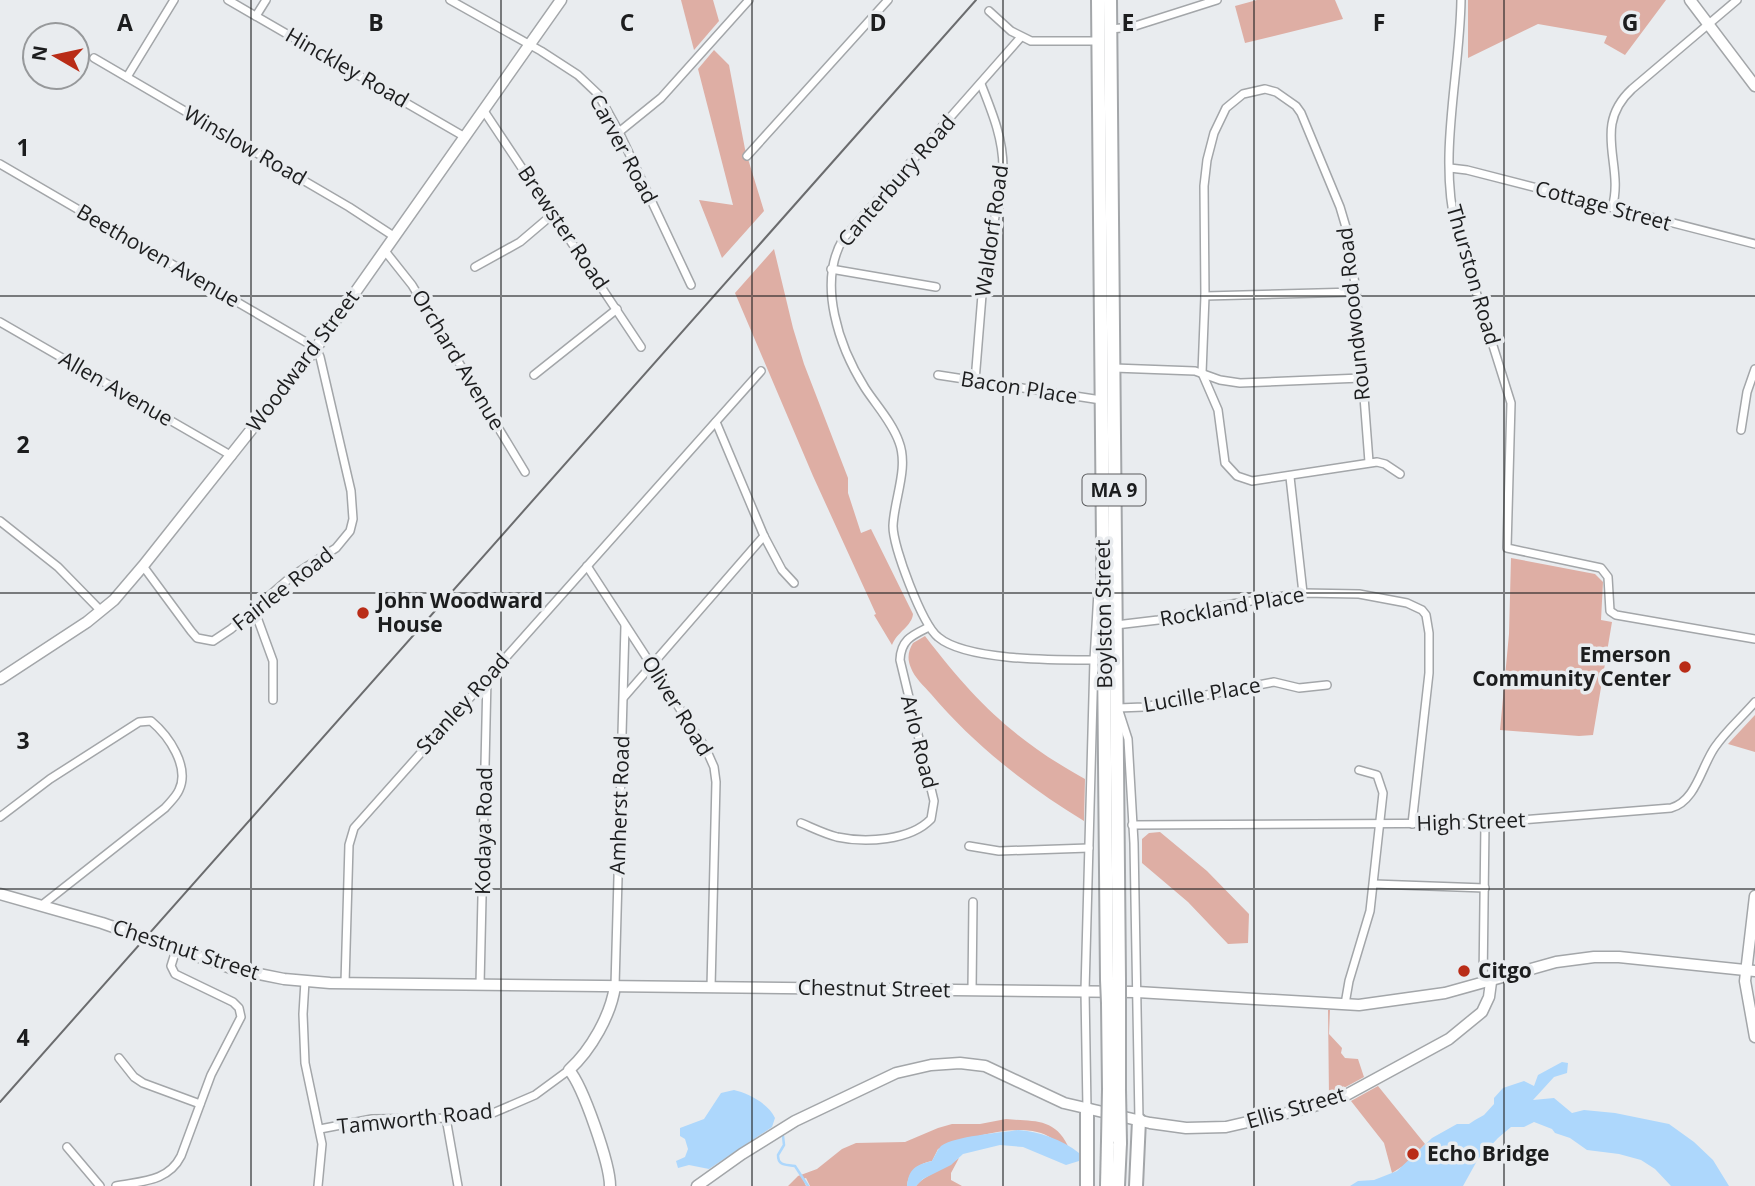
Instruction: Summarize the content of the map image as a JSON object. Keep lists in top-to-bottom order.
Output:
{
  "streets": {
    "highway": ["MA 9", "Boylston Street"],
    "main road": [
      "Woodward Street",
      "Chestnut Street",
      "Ellis Street",
      "Tamworth Road"
    ],
    "street": [
      "Hinckley Road",
      "Winslow Road",
      "Carver Road",
      "Canterbury Road",
      "Cottage Street",
      "Brewster Road",
      "Waldorf Road",
      "Beethoven Avenue",
      "Thurston Road",
      "Roundwood Road",
      "Orchard Avenue",
      "Bacon Place",
      "Allen Avenue",
      "Fairlee Road",
      "Rockland Place",
      "Lucille Place",
      "Stanley Road",
      "Oliver Road",
      "Arlo Road",
      "Amherst Road",
      "High Street",
      "Kodaya Road"
    ]
  },
  "crossings": [
    ["Hinckley Road", "Woodward Street"],
    ["Winslow Road", "Woodward Street"],
    ["Carver Road", "Woodward Street"],
    ["Canterbury Road", "Waldorf Road"],
    ["Canterbury Road", "Arlo Road"],
    ["Cottage Street", "Thurston Road"],
    ["Brewster Road", "Woodward Street"],
    ["Waldorf Road", "Bacon Place"],
    ["Beethoven Avenue", "Woodward Street"],
    ["Beethoven Avenue", "Fairlee Road"],
    ["Orchard Avenue", "Woodward Street"],
    ["Woodward Street", "Allen Avenue"],
    ["Woodward Street", "Fairlee Road"],
    ["Bacon Place", "Boylston Street"],
    ["Rockland Place", "Boylston Street"],
    ["Rockland Place", "High Street"],
    ["Boylston Street", "Lucille Place"],
    ["Stanley Road", "Oliver Road"],
    ["Stanley Road", "Kodaya Road"],
    ["Stanley Road", "Chestnut Street"],
    ["Oliver Road", "Amherst Road"],
    ["Oliver Road", "Chestnut Street"],
    ["Amherst Road", "Chestnut Street"],
    ["Amherst Road", "Tamworth Road"],
    ["Kodaya Road", "Chestnut Street"],
    ["Chestnut Street", "Ellis Street"],
    ["Chestnut Street", "Tamworth Road"]
  ],
  "places": [
    "John Woodward House",
    "Emerson Community Center",
    "Citgo",
    "Echo Bridge"
  ],
  "north": "left",
  "grid": {
    "columns": [
      "A",
      "B",
      "C",
      "D",
      "E",
      "F",
      "G"
    ],
    "rows": [
      "1",
      "2",
      "3",
      "4"
    ]
  }
}
